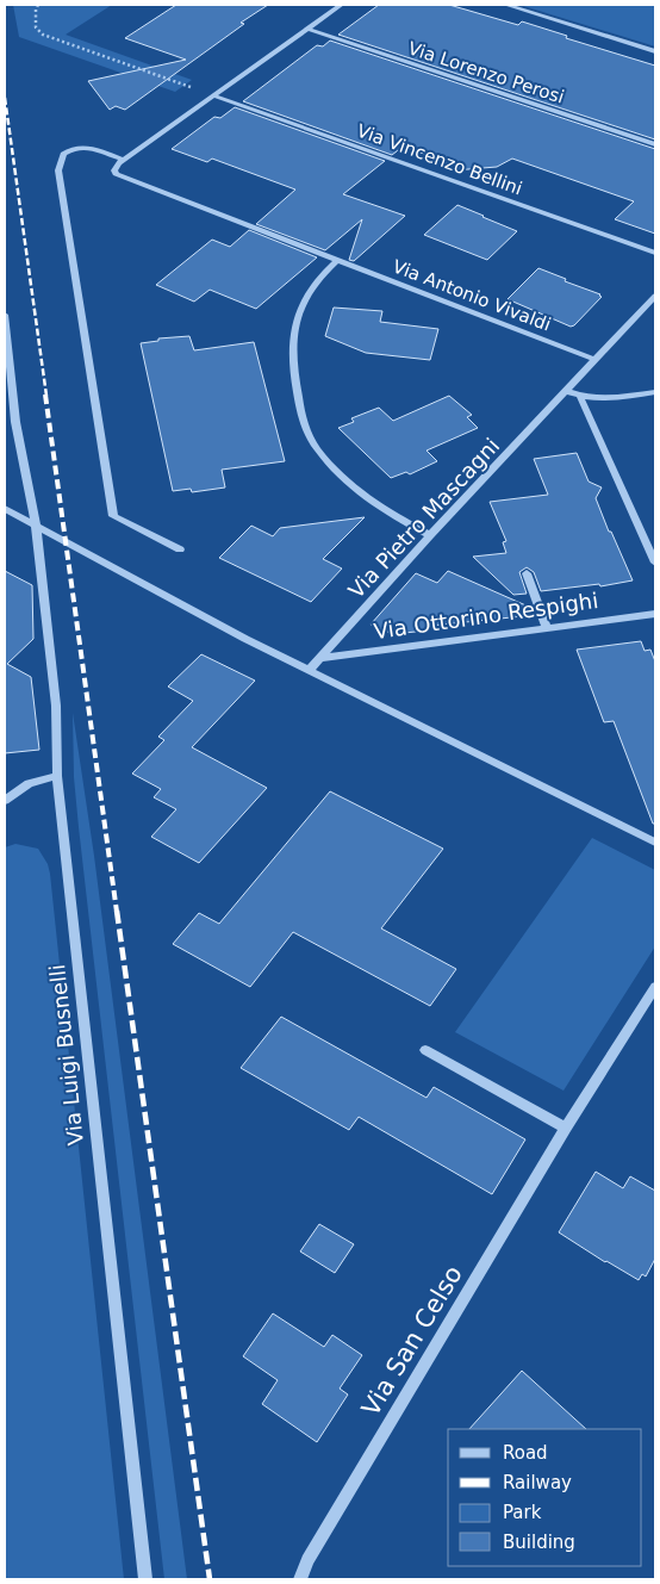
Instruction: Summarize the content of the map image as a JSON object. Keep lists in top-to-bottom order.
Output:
{
  "streets": {
    "street": [
      "Via Lorenzo Perosi",
      "Via Vincenzo Bellini",
      "Via Antonio Vivaldi",
      "Via Pietro Mascagni",
      "Via Ottorino Respighi",
      "Via Luigi Busnelli",
      "Via San Celso"
    ]
  },
  "crossings": [
    ["Via Antonio Vivaldi", "Via Pietro Mascagni"],
    ["Via Pietro Mascagni", "Via Ottorino Respighi"]
  ],
  "legend": [
    "Road",
    "Railway",
    "Park",
    "Building"
  ]
}
